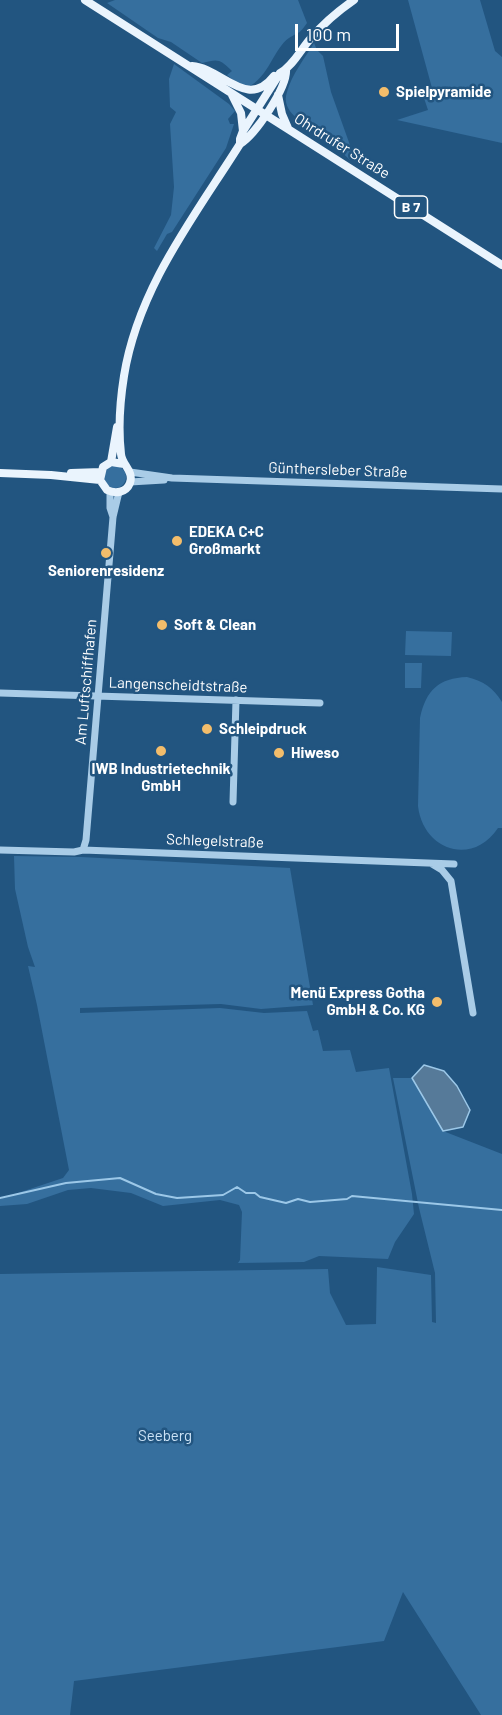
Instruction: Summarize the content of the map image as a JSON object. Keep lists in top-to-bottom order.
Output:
{
  "streets": {
    "main road": ["Ohrdrufer Straße", "B 7"],
    "street": [
      "Günthersleber Straße",
      "Am Luftschiffhafen",
      "Langenscheidtstraße",
      "Schlegelstraße"
    ]
  },
  "crossings": [
    ["Ohrdrufer Straße", "B 7"],
    ["Günthersleber Straße", "Am Luftschiffhafen"],
    ["Am Luftschiffhafen", "Langenscheidtstraße"],
    ["Am Luftschiffhafen", "Schlegelstraße"]
  ],
  "parks": ["Seeberg"],
  "places": [
    "Spielpyramide",
    "EDEKA C+C Großmarkt",
    "Seniorenresidenz",
    "Soft & Clean",
    "Schleipdruck",
    "IWB Industrietechnik GmbH",
    "Hiweso",
    "Menü Express Gotha GmbH & Co. KG"
  ],
  "scale_bar": "100 m"
}
